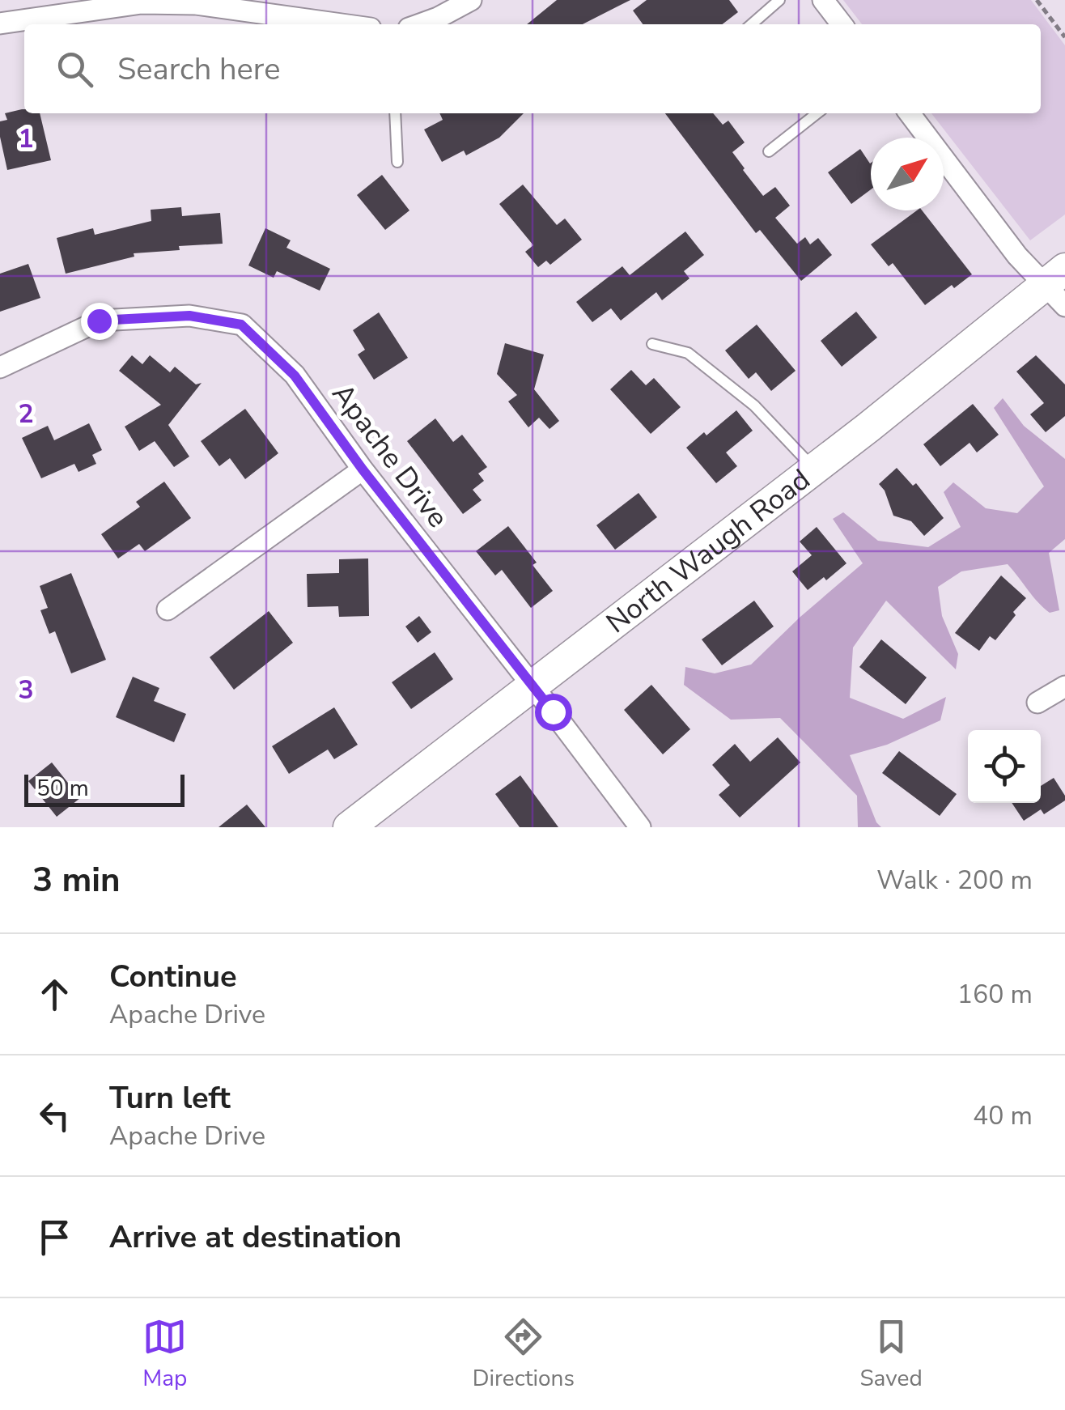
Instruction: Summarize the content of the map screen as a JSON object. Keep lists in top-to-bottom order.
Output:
{
  "streets": {
    "street": ["Apache Drive", "North Waugh Road"]
  },
  "crossings": [
    ["Apache Drive", "North Waugh Road"]
  ],
  "scale_bar": "50 m",
  "north": "top right",
  "page": {
    "search": "Search here",
    "scale": "50 m",
    "heading": ["3 min", "Walk · 200 m"],
    "list": [
      ["Continue", "Apache Drive", "160 m"],
      ["Turn left", "Apache Drive", "40 m"],
      "Arrive at destination"
    ],
    "nav": ["Map", "Directions", "Saved"]
  },
  "grid": {
    "rows": ["1", "2", "3"]
  }
}
